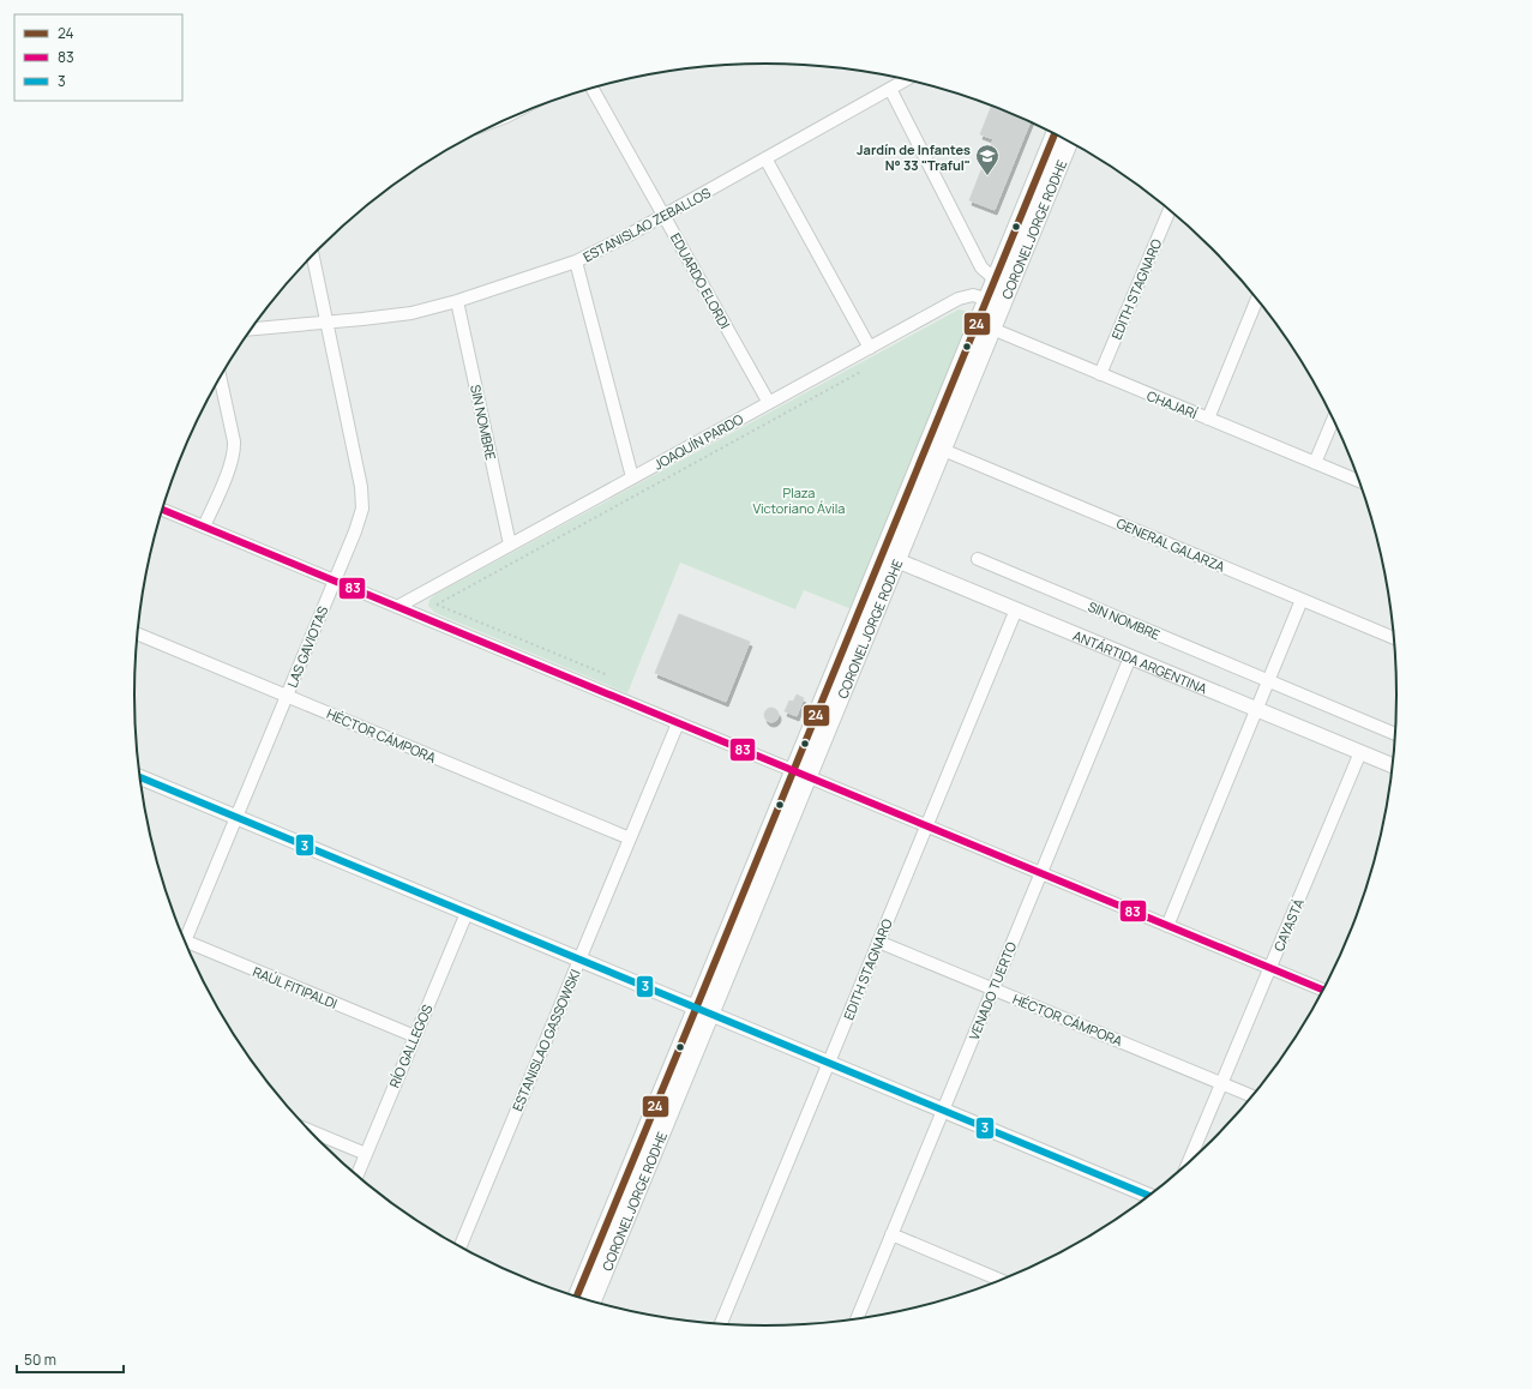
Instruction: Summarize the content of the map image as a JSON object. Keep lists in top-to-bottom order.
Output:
{
  "streets": {
    "main road": ["CORONEL JORGE RODHE"],
    "street": [
      "ESTANISLAO ZEBALLOS",
      "EDUARDO ELORDI",
      "EDITH STAGNARO",
      "CHAJARÍ",
      "SIN NOMBRE",
      "JOAQUÍN PARDO",
      "GENERAL GALARZA",
      "LAS GAVIOTAS",
      "ANTÁRTIDA ARGENTINA",
      "HÉCTOR CÁMPORA",
      "CAYASTÁ",
      "RAÚL FITIPALDI",
      "VENADO TUERTO",
      "ESTANISLAO GASSOWSKI",
      "RÍO GALLEGOS"
    ]
  },
  "crossings": [
    ["ESTANISLAO ZEBALLOS", "EDUARDO ELORDI"],
    ["ESTANISLAO ZEBALLOS", "SIN NOMBRE"],
    ["ESTANISLAO ZEBALLOS", "LAS GAVIOTAS"],
    ["CORONEL JORGE RODHE", "CHAJARÍ"],
    ["CORONEL JORGE RODHE", "JOAQUÍN PARDO"],
    ["CORONEL JORGE RODHE", "GENERAL GALARZA"],
    ["CORONEL JORGE RODHE", "ANTÁRTIDA ARGENTINA"],
    ["EDUARDO ELORDI", "JOAQUÍN PARDO"],
    ["EDITH STAGNARO", "CHAJARÍ"],
    ["EDITH STAGNARO", "ANTÁRTIDA ARGENTINA"],
    ["EDITH STAGNARO", "HÉCTOR CÁMPORA"],
    ["SIN NOMBRE", "JOAQUÍN PARDO"],
    ["LAS GAVIOTAS", "HÉCTOR CÁMPORA"],
    ["ANTÁRTIDA ARGENTINA", "CAYASTÁ"],
    ["ANTÁRTIDA ARGENTINA", "VENADO TUERTO"],
    ["HÉCTOR CÁMPORA", "CAYASTÁ"],
    ["HÉCTOR CÁMPORA", "VENADO TUERTO"],
    ["HÉCTOR CÁMPORA", "ESTANISLAO GASSOWSKI"],
    ["RAÚL FITIPALDI", "RÍO GALLEGOS"]
  ],
  "parks": ["Plaza Victoriano Ávila"],
  "places": {
    "school or university": ["Jardín de Infantes N° 33 \"Traful\""]
  },
  "lines": ["transit line 24", "transit line 83", "transit line 3"],
  "legend": ["24", "83", "3"],
  "scale_bar": "50 m"
}
